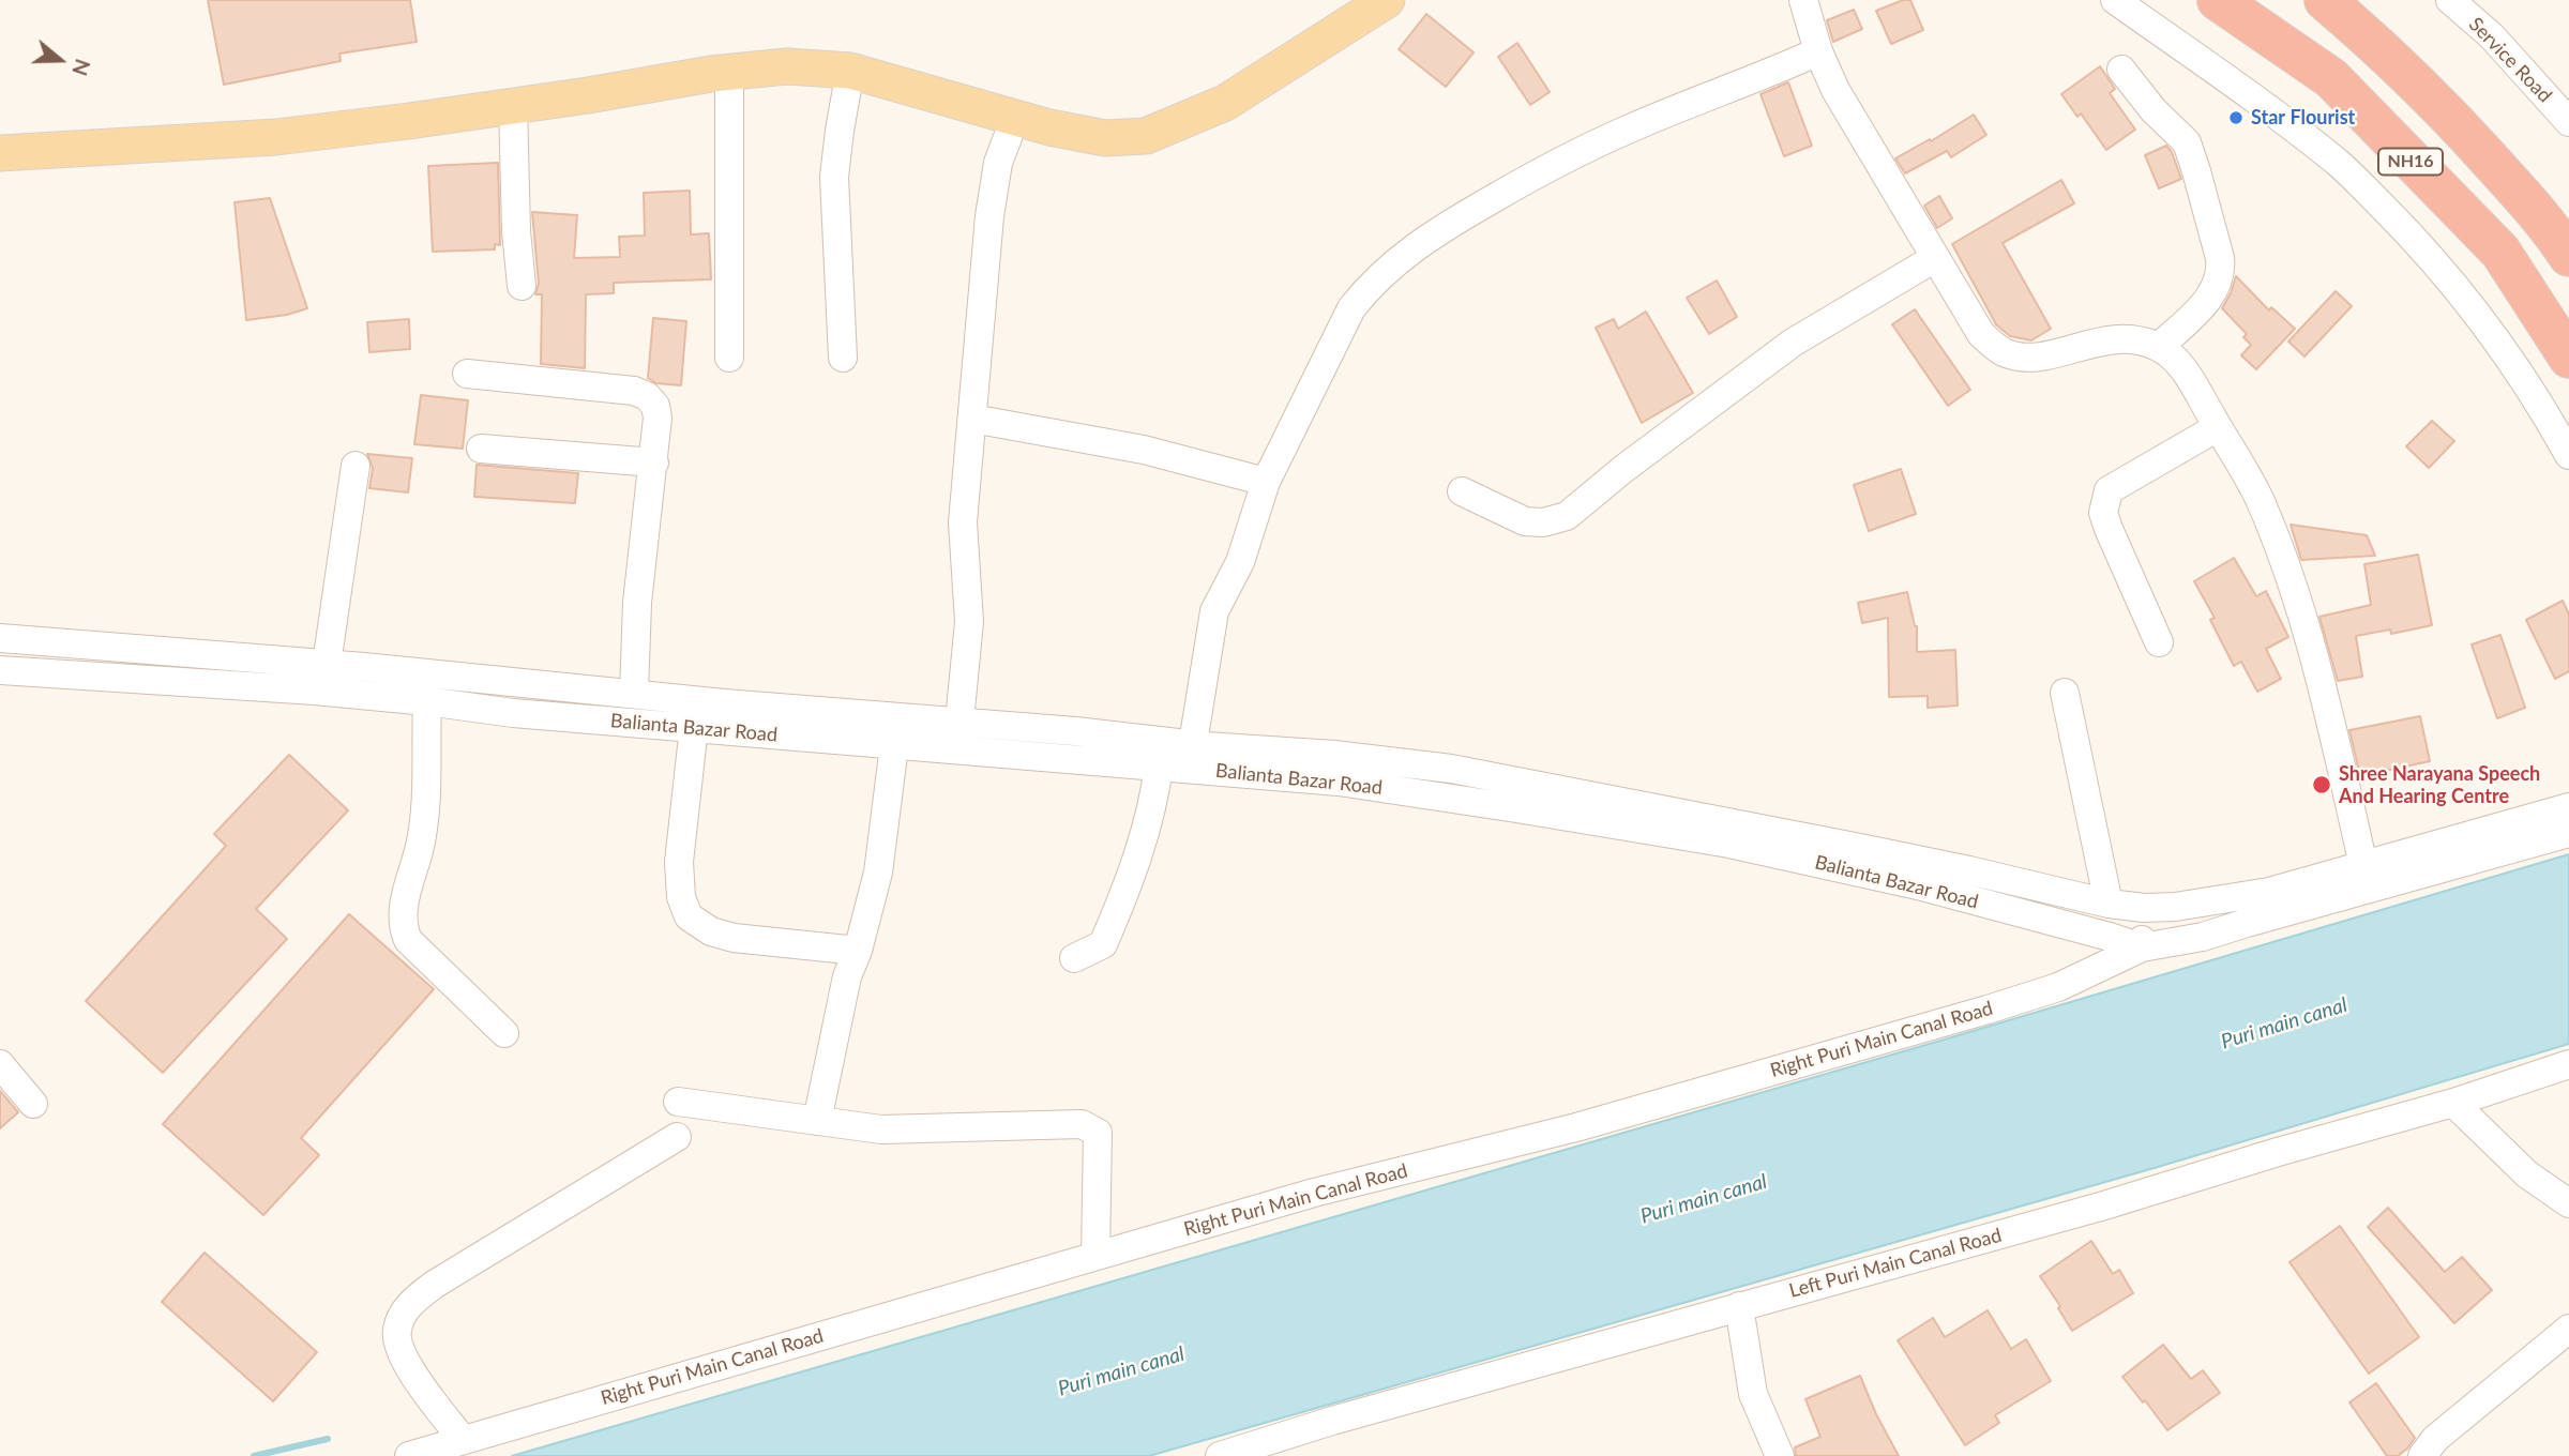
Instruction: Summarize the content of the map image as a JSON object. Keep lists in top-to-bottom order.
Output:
{
  "streets": {
    "highway": ["NH16"],
    "street": [
      "Service Road",
      "Balianta Bazar Road",
      "Right Puri Main Canal Road",
      "Left Puri Main Canal Road"
    ]
  },
  "crossings": [
    ["Balianta Bazar Road", "Right Puri Main Canal Road"]
  ],
  "water": ["Puri main canal"],
  "places": ["Star Flourist", "Shree Narayana Speech And Hearing Centre"],
  "north": "right"
}
